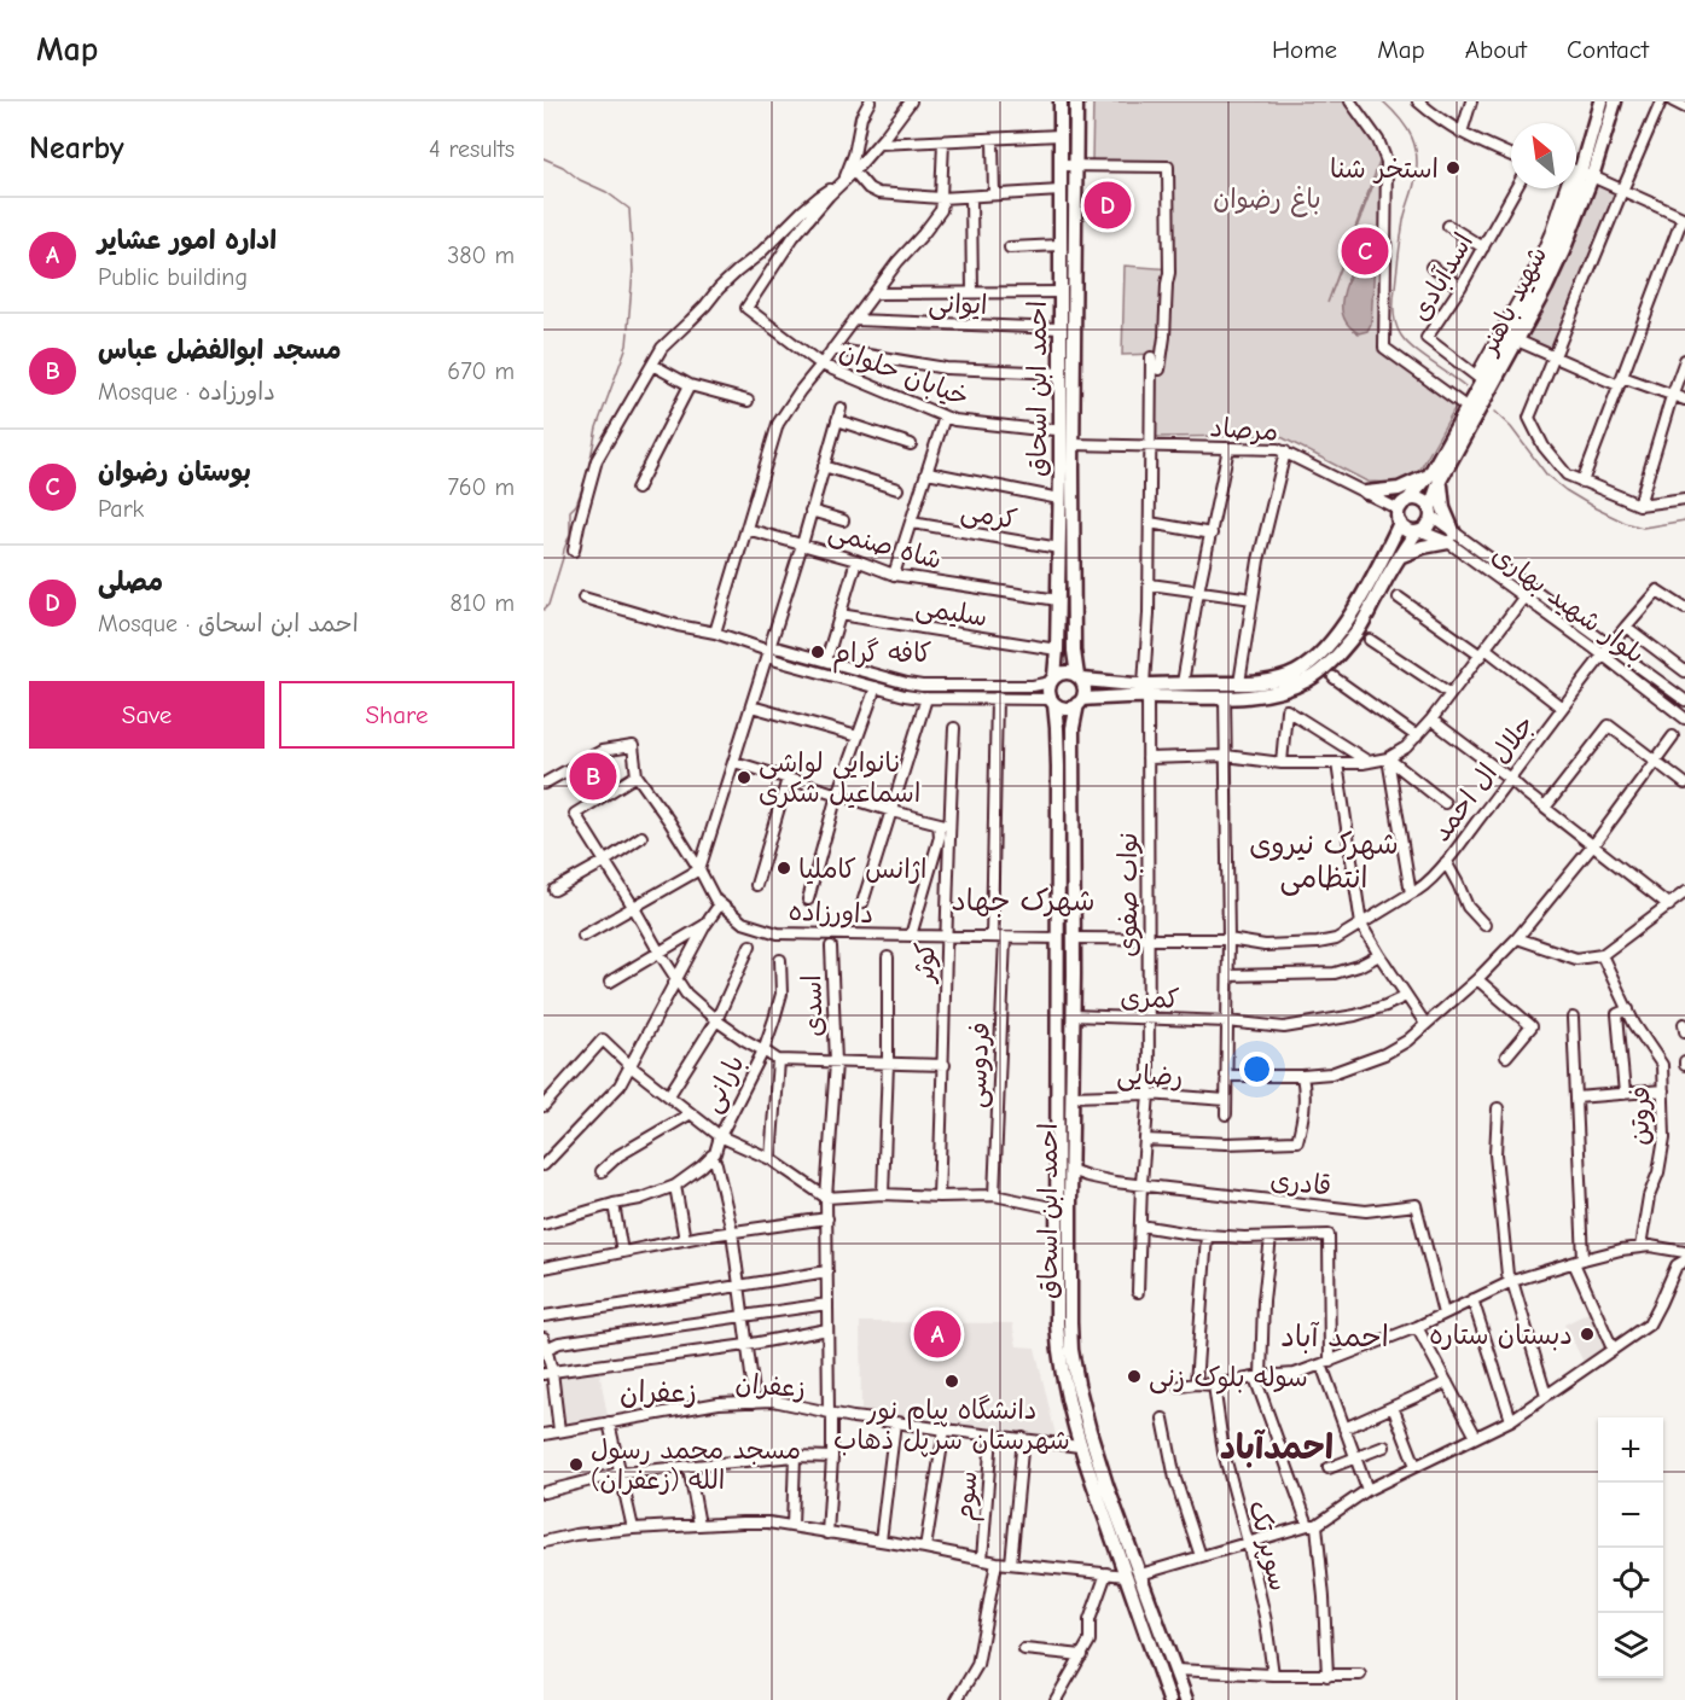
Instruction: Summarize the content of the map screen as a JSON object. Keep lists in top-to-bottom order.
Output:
{
  "streets": {
    "main road": ["شهید باهنر", "احمد ابن اسحاق"],
    "street": [
      "اسدآبادی",
      "ایوانی",
      "خیابان حلوان",
      "مرصاد",
      "کرمی",
      "شاه صنمی",
      "بلوار شهید بهاری",
      "سلیمی",
      "جلال ال احمد",
      "نواب صفوی",
      "داورزاده",
      "کوثر",
      "کمری",
      "اسدی",
      "فردوسی",
      "رضایی",
      "بارانی",
      "فروتن",
      "قادری",
      "زعفران",
      "سوم",
      "سوپر تک"
    ]
  },
  "crossings": [
    ["اسدآبادی", "شهید باهنر"],
    ["شهید باهنر", "احمد ابن اسحاق"],
    ["شهید باهنر", "مرصاد"],
    ["شهید باهنر", "بلوار شهید بهاری"],
    ["شهید باهنر", "نواب صفوی"],
    ["ایوانی", "احمد ابن اسحاق"],
    ["خیابان حلوان", "احمد ابن اسحاق"],
    ["احمد ابن اسحاق", "مرصاد"],
    ["احمد ابن اسحاق", "کرمی"],
    ["احمد ابن اسحاق", "شاه صنمی"],
    ["احمد ابن اسحاق", "سلیمی"],
    ["احمد ابن اسحاق", "جلال ال احمد"],
    ["احمد ابن اسحاق", "داورزاده"],
    ["احمد ابن اسحاق", "کمری"],
    ["احمد ابن اسحاق", "رضایی"],
    ["احمد ابن اسحاق", "قادری"],
    ["احمد ابن اسحاق", "زعفران"],
    ["مرصاد", "بلوار شهید بهاری"],
    ["مرصاد", "نواب صفوی"],
    ["بلوار شهید بهاری", "جلال ال احمد"],
    ["جلال ال احمد", "نواب صفوی"],
    ["نواب صفوی", "کمری"],
    ["نواب صفوی", "رضایی"],
    ["نواب صفوی", "قادری"],
    ["داورزاده", "کوثر"],
    ["داورزاده", "فردوسی"],
    ["اسدی", "زعفران"],
    ["زعفران", "سوم"]
  ],
  "districts": [
    "شهرک نیروی انتظامی",
    "شهرک جهاد",
    "احمد آباد",
    "زعفران",
    "احمدآباد"
  ],
  "parks": ["باغ رضوان"],
  "places": [
    "استخر شنا",
    "کافه گرام",
    "نانوایی لواشی اسماعیل شکری",
    "اژانس کاملیا",
    "دبستان ستاره",
    "سوله بلوک زنی",
    "دانشگاه پیام نور شهرستان سرپل ذهاب",
    "مسجد محمد رسول الله (زعفران)"
  ],
  "north": "top left",
  "page": {
    "header": "Map",
    "nav": [
      "Home",
      "Map",
      "About",
      "Contact"
    ],
    "heading": ["Nearby", "4 results"],
    "pins": [
      "D",
      "C",
      "B",
      "A"
    ],
    "list": [
      {
        "mark": "A",
        "name": "اداره امور عشایر",
        "note": "Public building",
        "value": "380 m"
      },
      {
        "mark": "B",
        "name": "مسجد ابوالفضل عباس",
        "note": "Mosque · داورزاده",
        "value": "670 m"
      },
      {
        "mark": "C",
        "name": "بوستان رضوان",
        "note": "Park",
        "value": "760 m"
      },
      {
        "mark": "D",
        "name": "مصلی",
        "note": "Mosque · احمد ابن اسحاق",
        "value": "810 m"
      }
    ],
    "buttons": ["Save", "Share"],
    "map_buttons": ["+", "−"]
  }
}
